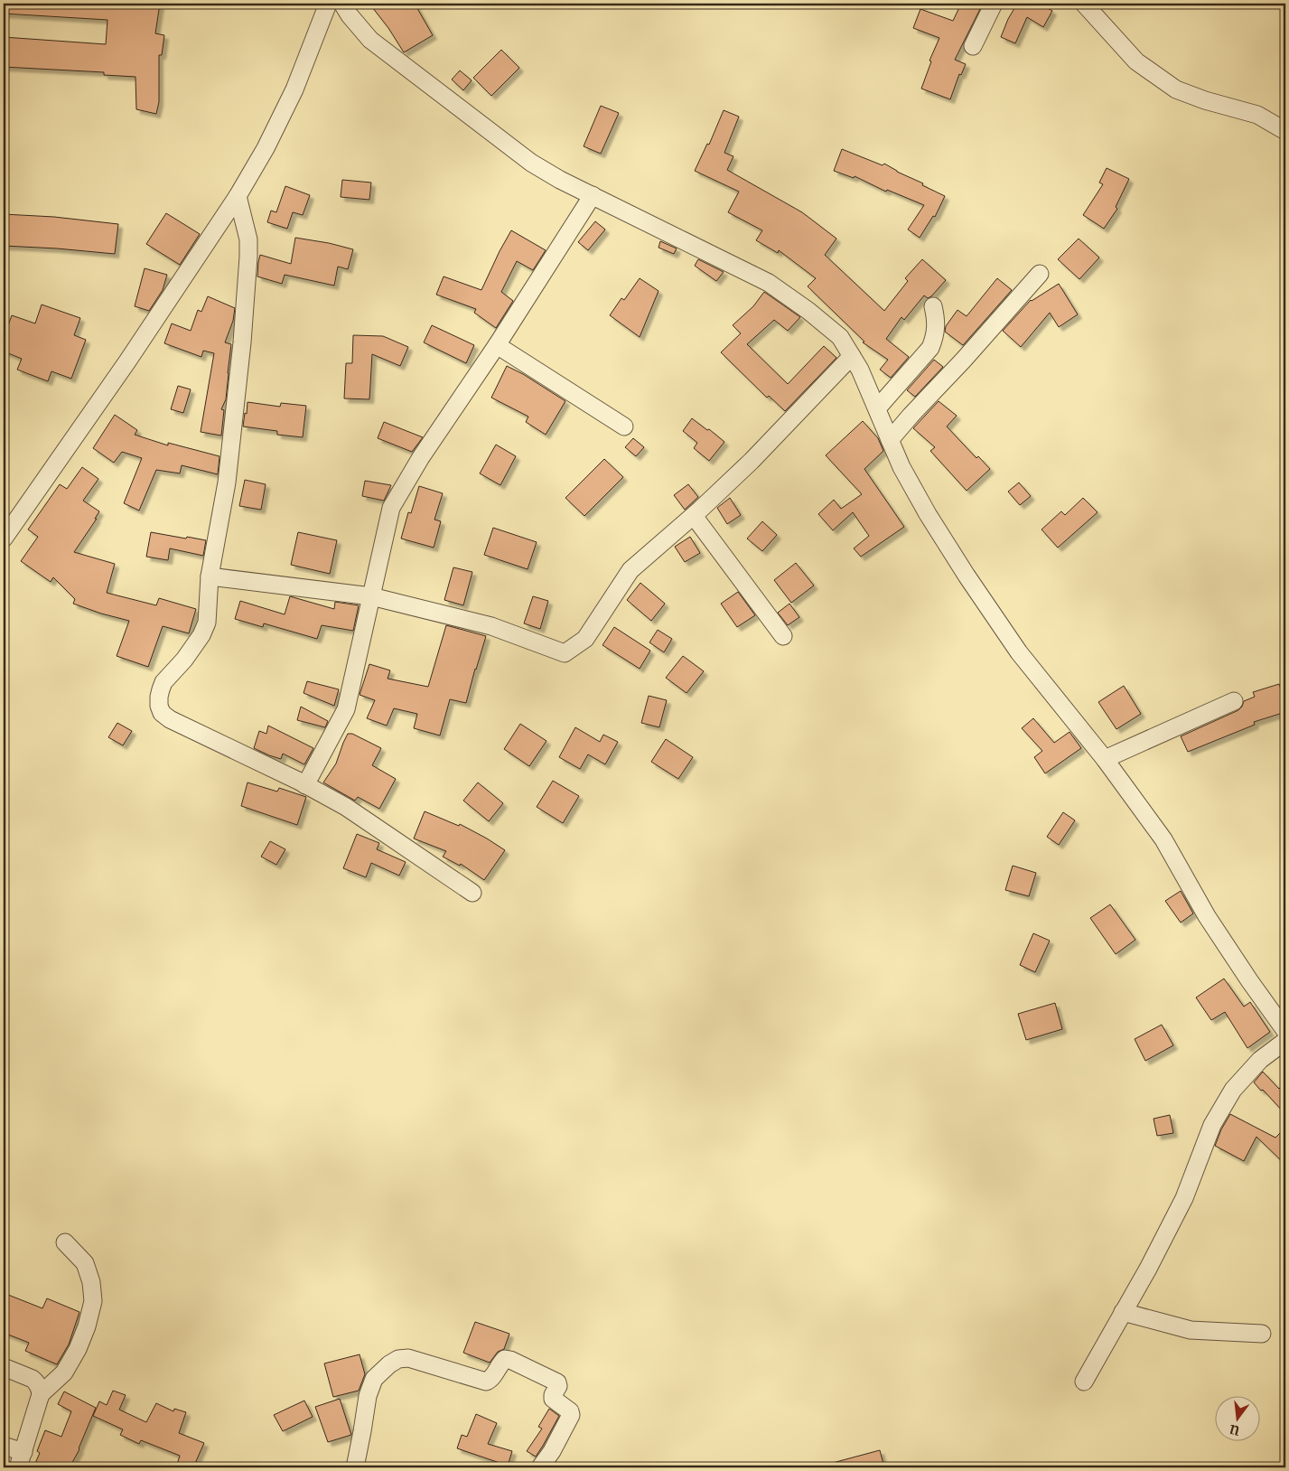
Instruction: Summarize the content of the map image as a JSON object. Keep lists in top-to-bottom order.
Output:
{
  "north": "bottom"
}
